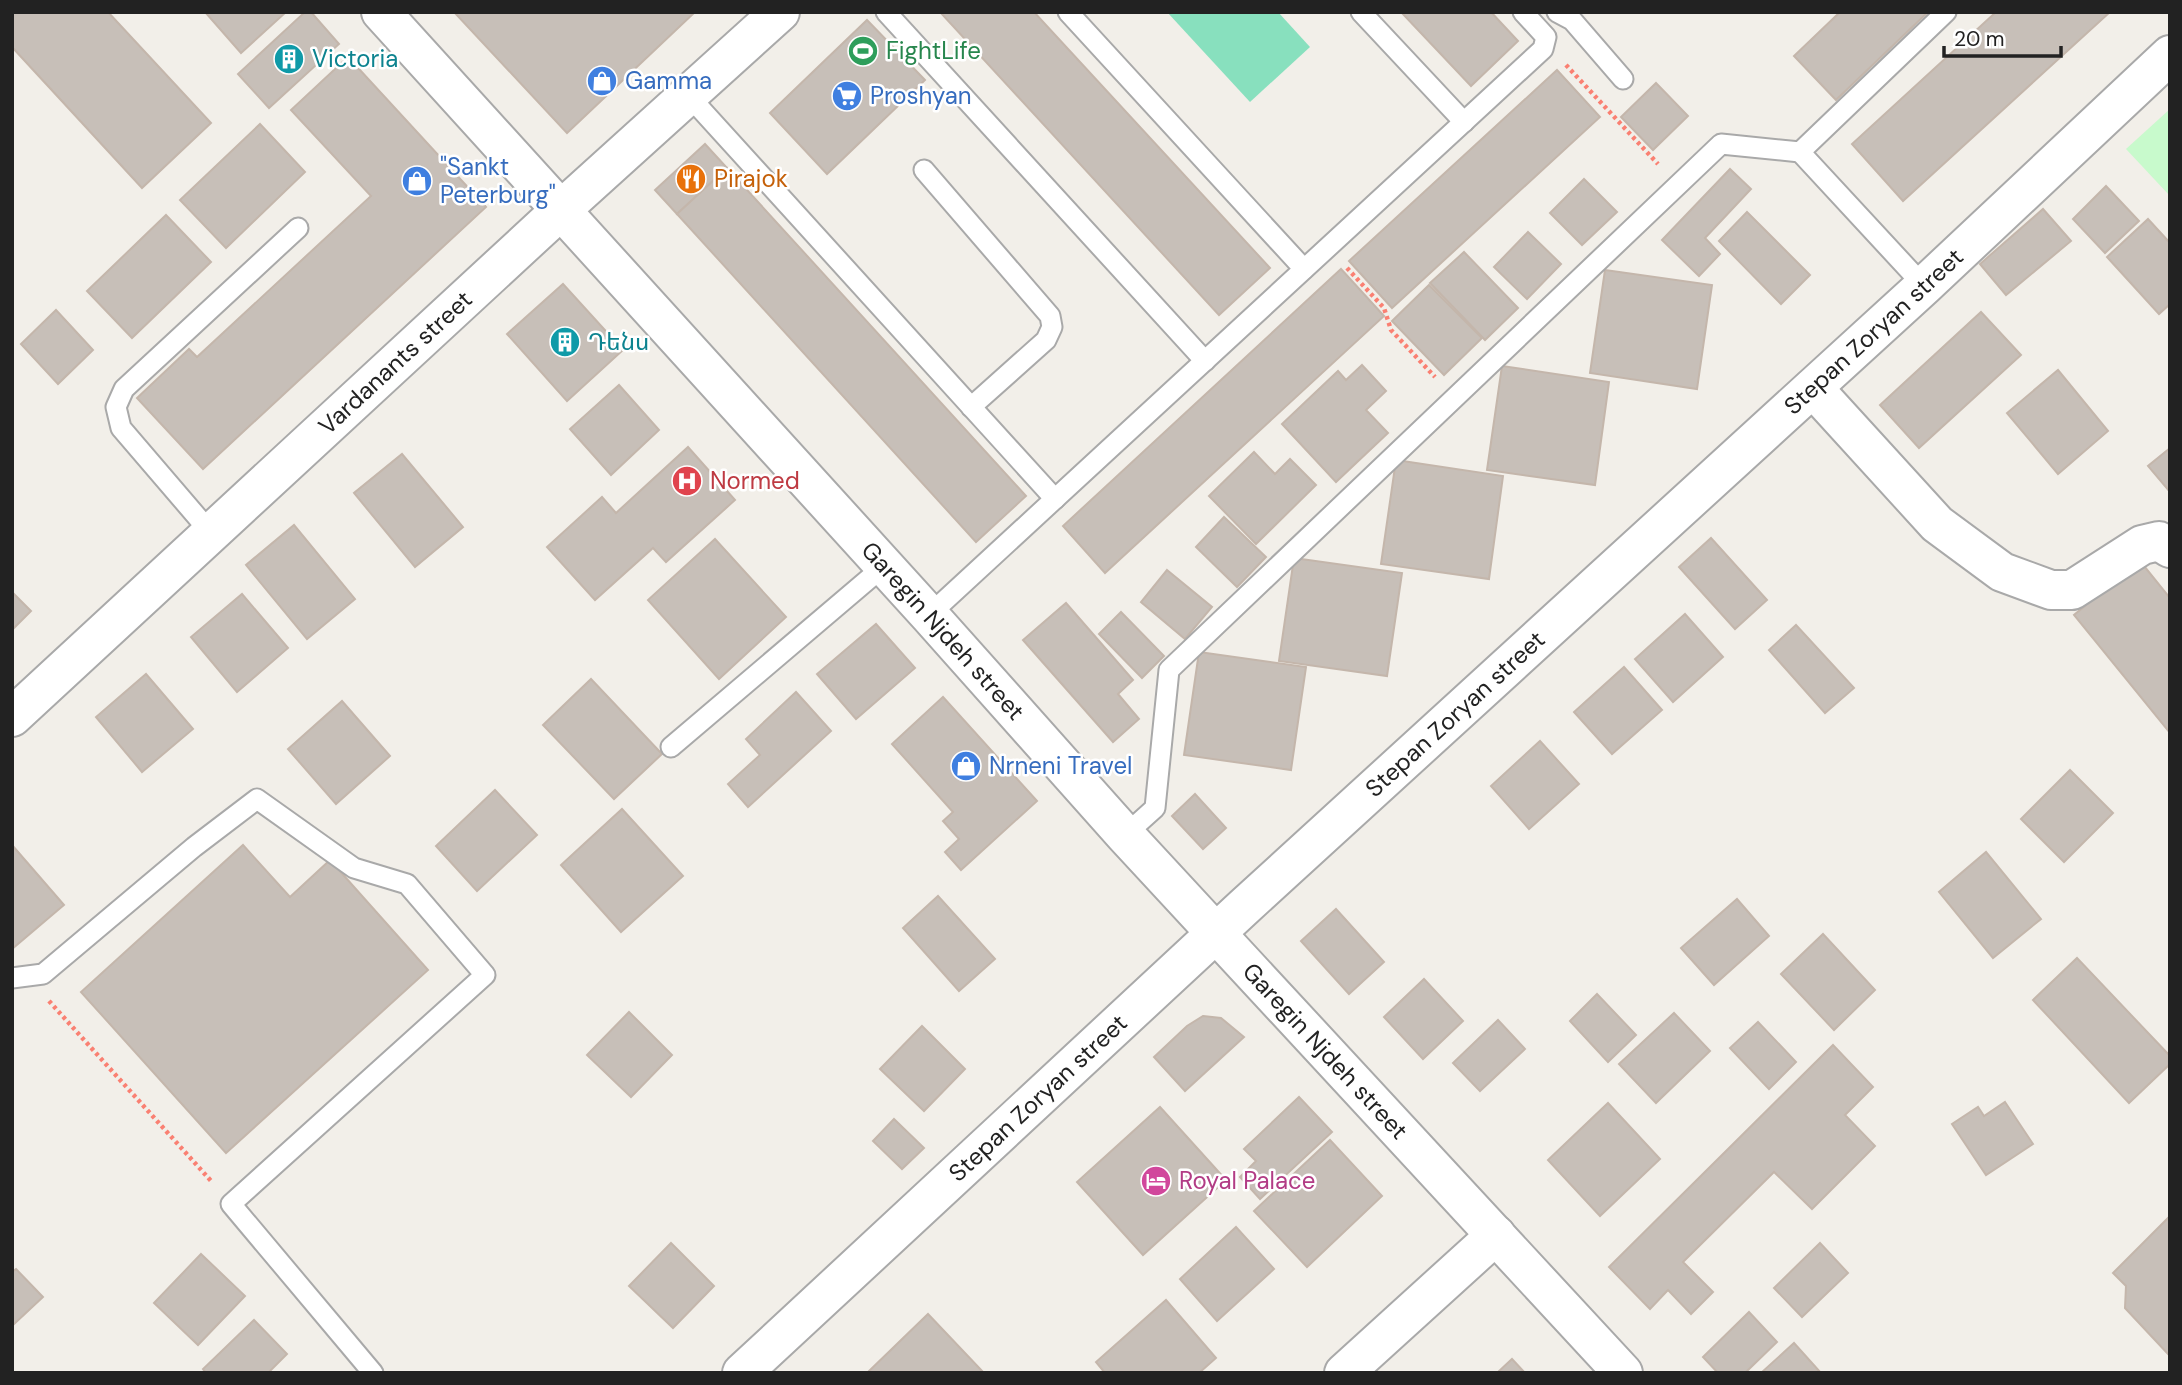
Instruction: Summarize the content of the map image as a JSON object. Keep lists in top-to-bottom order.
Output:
{
  "streets": {
    "street": ["Stepan Zoryan street", "Vardanants street", "Garegin Njdeh street"]
  },
  "crossings": [
    ["Stepan Zoryan street", "Garegin Njdeh street"],
    ["Vardanants street", "Garegin Njdeh street"]
  ],
  "places": {
    "sports": ["FightLife"],
    "building": ["Victoria", "Դենս"],
    "shop": ["Gamma", "\"Sankt Peterburg\"", "Nrneni Travel"],
    "supermarket": ["Proshyan"],
    "restaurant": ["Pirajok"],
    "hospital": ["Normed"],
    "hotel": ["Royal Palace"]
  },
  "scale_bar": "20 m"
}
